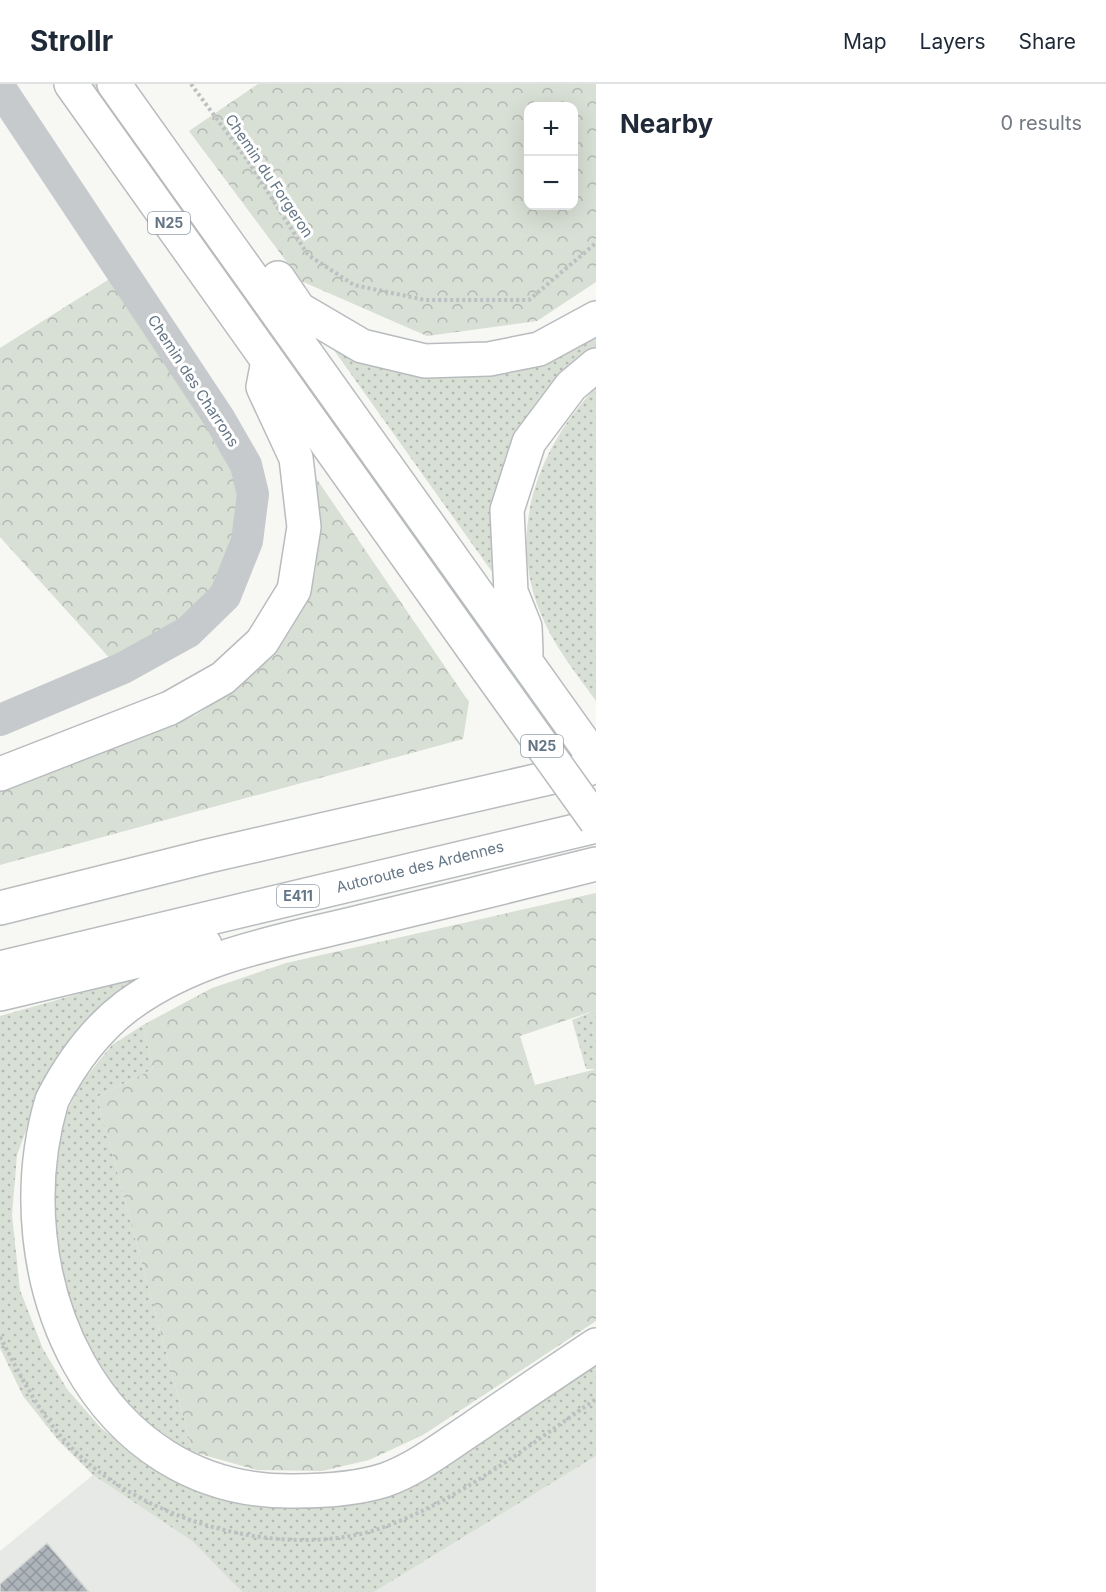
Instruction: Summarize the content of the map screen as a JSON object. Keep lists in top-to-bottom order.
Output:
{
  "streets": {
    "highway": ["N25", "Autoroute des Ardennes", "E411"],
    "street": ["Chemin des Charrons"],
    "path": ["Chemin du Forgeron"]
  },
  "page": {
    "header": "Strollr",
    "nav": ["Map", "Layers", "Share"],
    "heading": ["Nearby", "0 results"],
    "map_buttons": ["+", "−"]
  }
}
